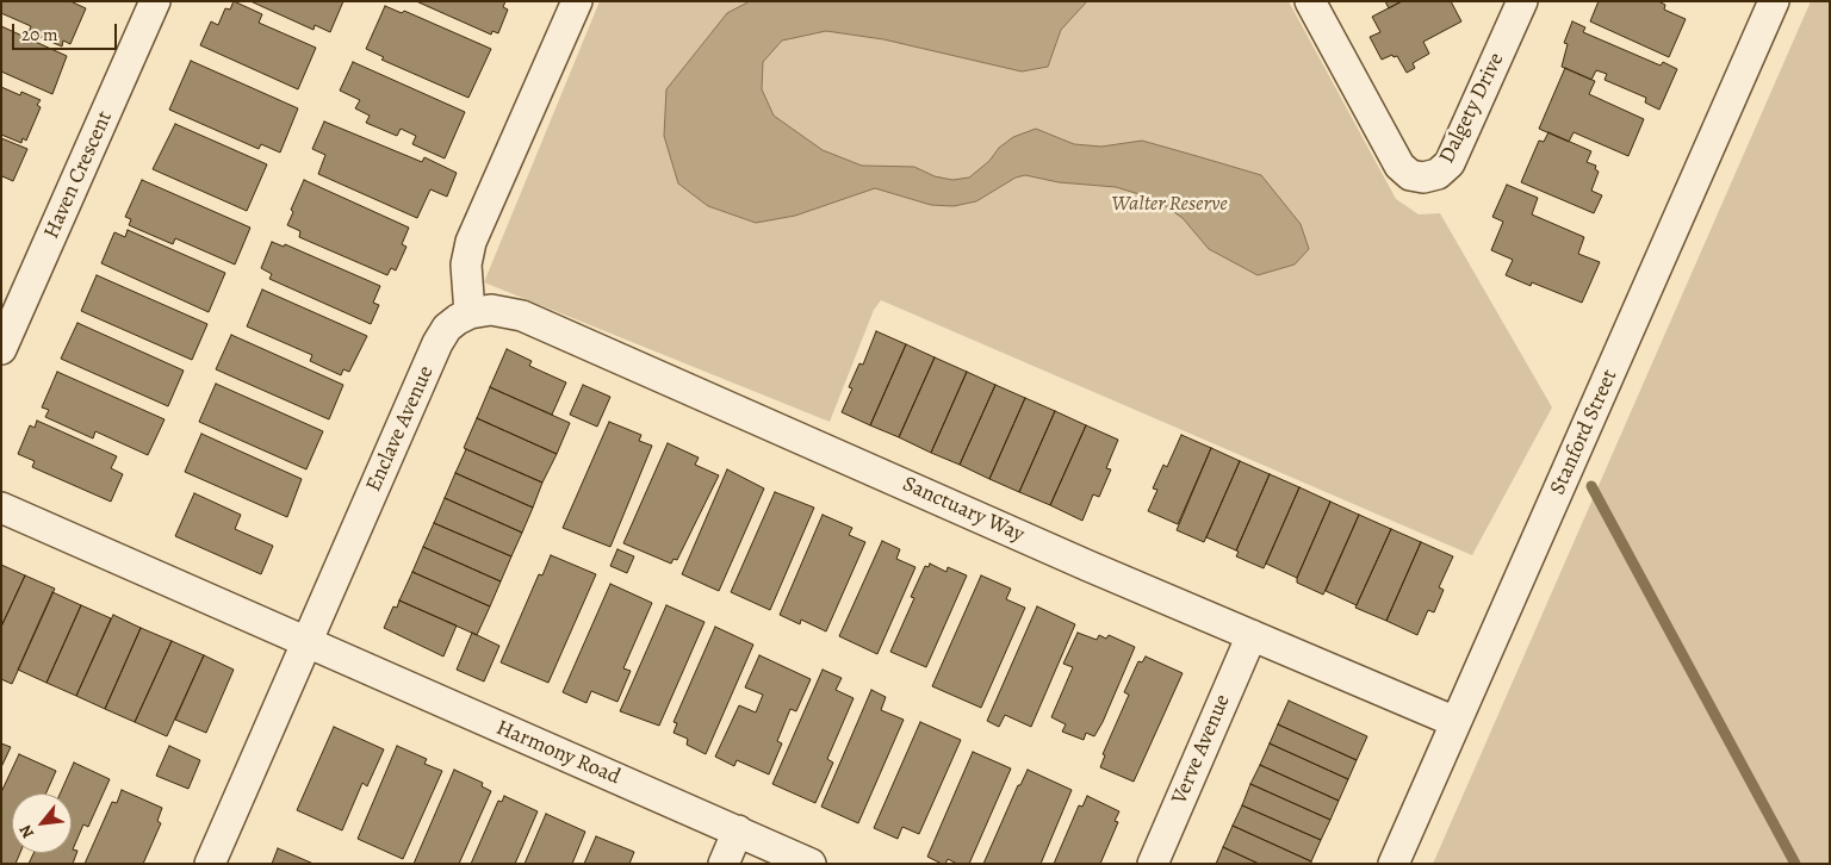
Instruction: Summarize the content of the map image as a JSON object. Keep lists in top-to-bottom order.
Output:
{
  "streets": {
    "street": [
      "Dalgety Drive",
      "Haven Crescent",
      "Enclave Avenue",
      "Stanford Street",
      "Sanctuary Way",
      "Verve Avenue",
      "Harmony Road"
    ]
  },
  "crossings": [
    ["Enclave Avenue", "Sanctuary Way"],
    ["Enclave Avenue", "Harmony Road"],
    ["Stanford Street", "Sanctuary Way"],
    ["Sanctuary Way", "Verve Avenue"]
  ],
  "parks": ["Walter Reserve"],
  "scale_bar": "20 m",
  "north": "bottom left"
}
